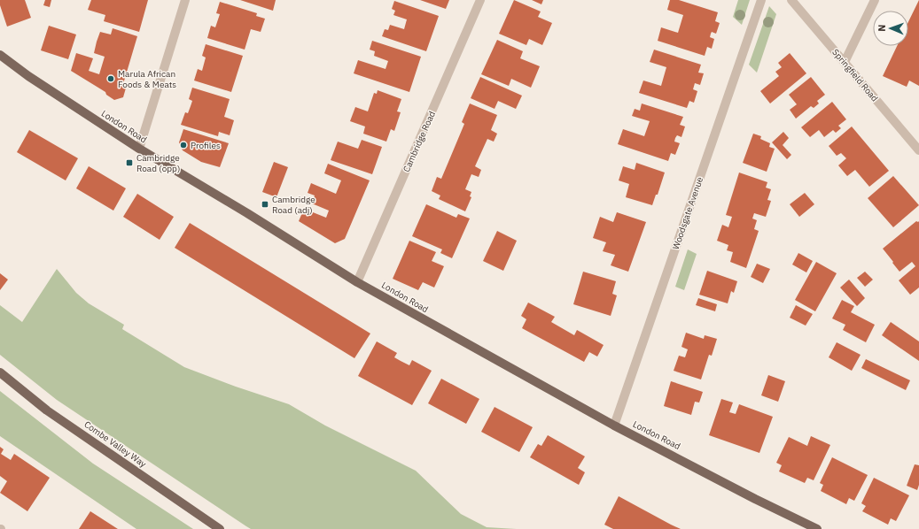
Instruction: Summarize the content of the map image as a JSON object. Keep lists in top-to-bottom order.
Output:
{
  "streets": {
    "main road": ["London Road", "Combe Valley Way"],
    "street": ["Springfield Road", "Cambridge Road", "Woodsgate Avenue"]
  },
  "crossings": [
    ["London Road", "Cambridge Road"],
    ["London Road", "Woodsgate Avenue"]
  ],
  "places": {
    "other": ["Marula African Foods & Meats", "Profiles"],
    "transit": ["Cambridge Road (opp)", "Cambridge Road (adj)"]
  },
  "north": "left"
}
